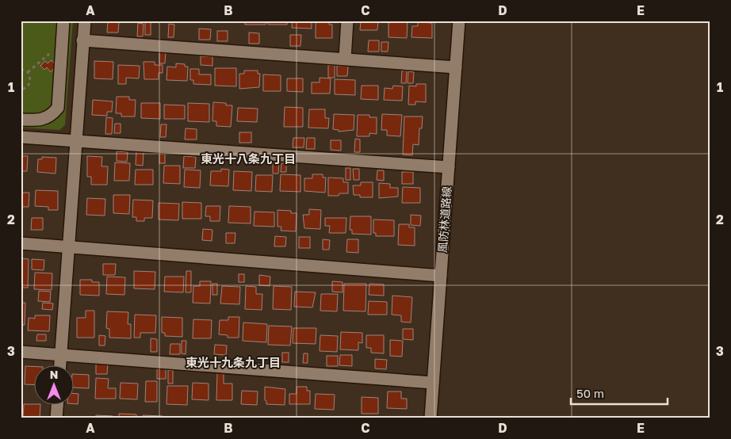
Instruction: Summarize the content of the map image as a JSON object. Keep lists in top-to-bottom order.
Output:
{
  "streets": {
    "street": ["風防林道路線"]
  },
  "districts": ["東光十八条九丁目", "東光十九条九丁目"],
  "scale_bar": "50 m",
  "north": "top",
  "grid": {
    "columns": [
      "A",
      "B",
      "C",
      "D",
      "E"
    ],
    "rows": ["1", "2", "3"]
  }
}
